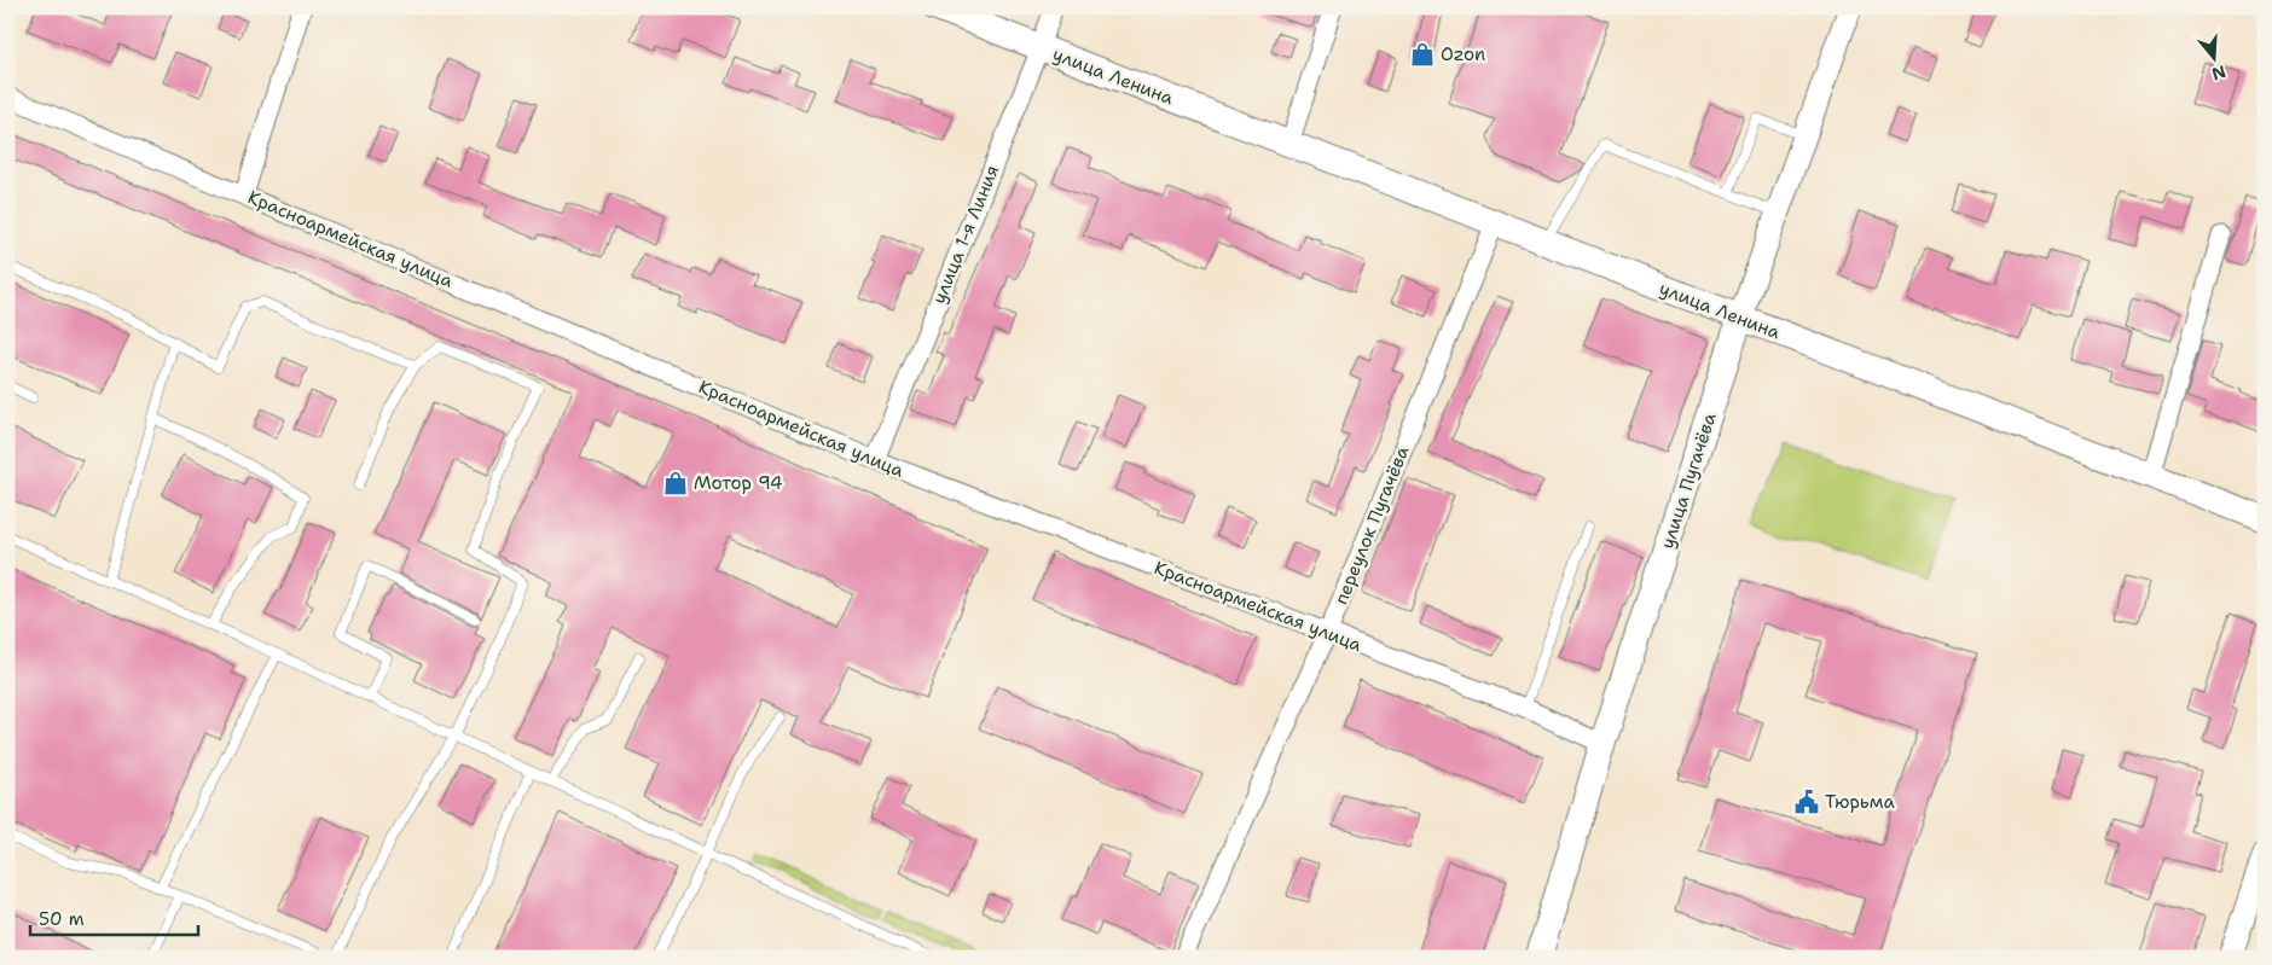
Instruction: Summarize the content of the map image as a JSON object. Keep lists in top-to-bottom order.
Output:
{
  "streets": {
    "main road": ["улица Ленина", "улица Пугачёва"],
    "street": ["улица 1-я Линия", "Красноармейская улица", "переулок Пугачёва"]
  },
  "crossings": [
    ["улица Ленина", "улица 1-я Линия"],
    ["улица Ленина", "улица Пугачёва"],
    ["улица Ленина", "переулок Пугачёва"],
    ["улица 1-я Линия", "Красноармейская улица"],
    ["Красноармейская улица", "улица Пугачёва"],
    ["Красноармейская улица", "переулок Пугачёва"]
  ],
  "places": {
    "shop": ["Ozon", "Мотор 94"],
    "public building": ["Тюрьма"]
  },
  "scale_bar": "50 m",
  "north": "bottom"
}
